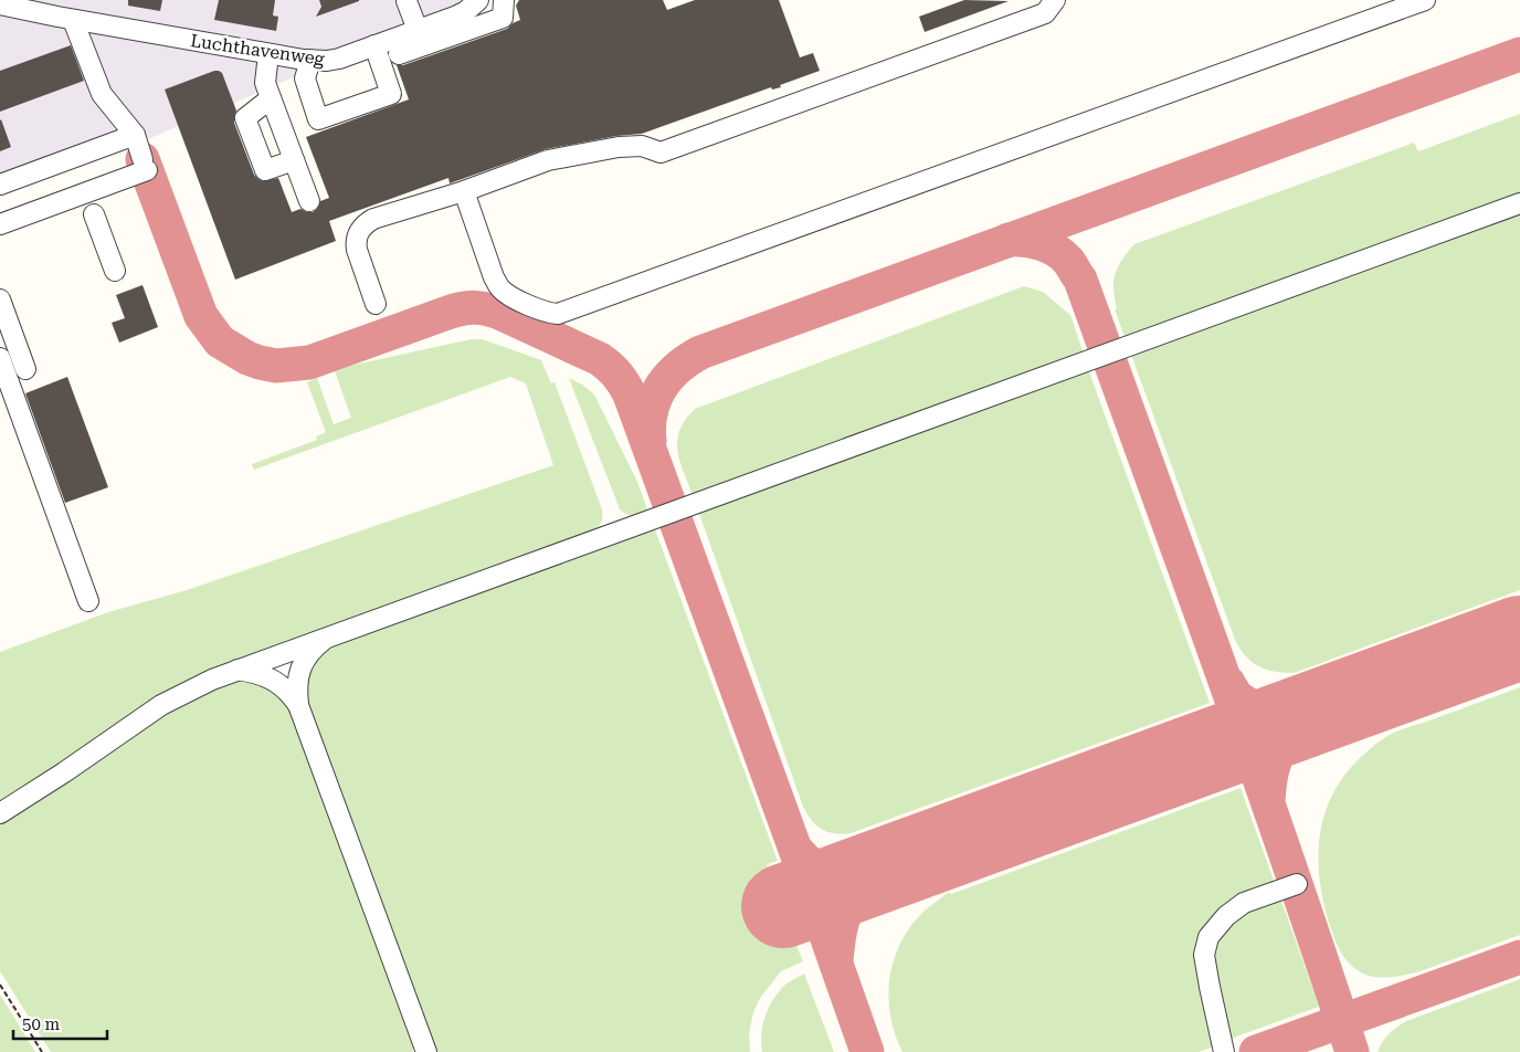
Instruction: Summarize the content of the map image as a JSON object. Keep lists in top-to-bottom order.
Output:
{
  "streets": {
    "street": ["Luchthavenweg"]
  },
  "scale_bar": "50 m"
}
